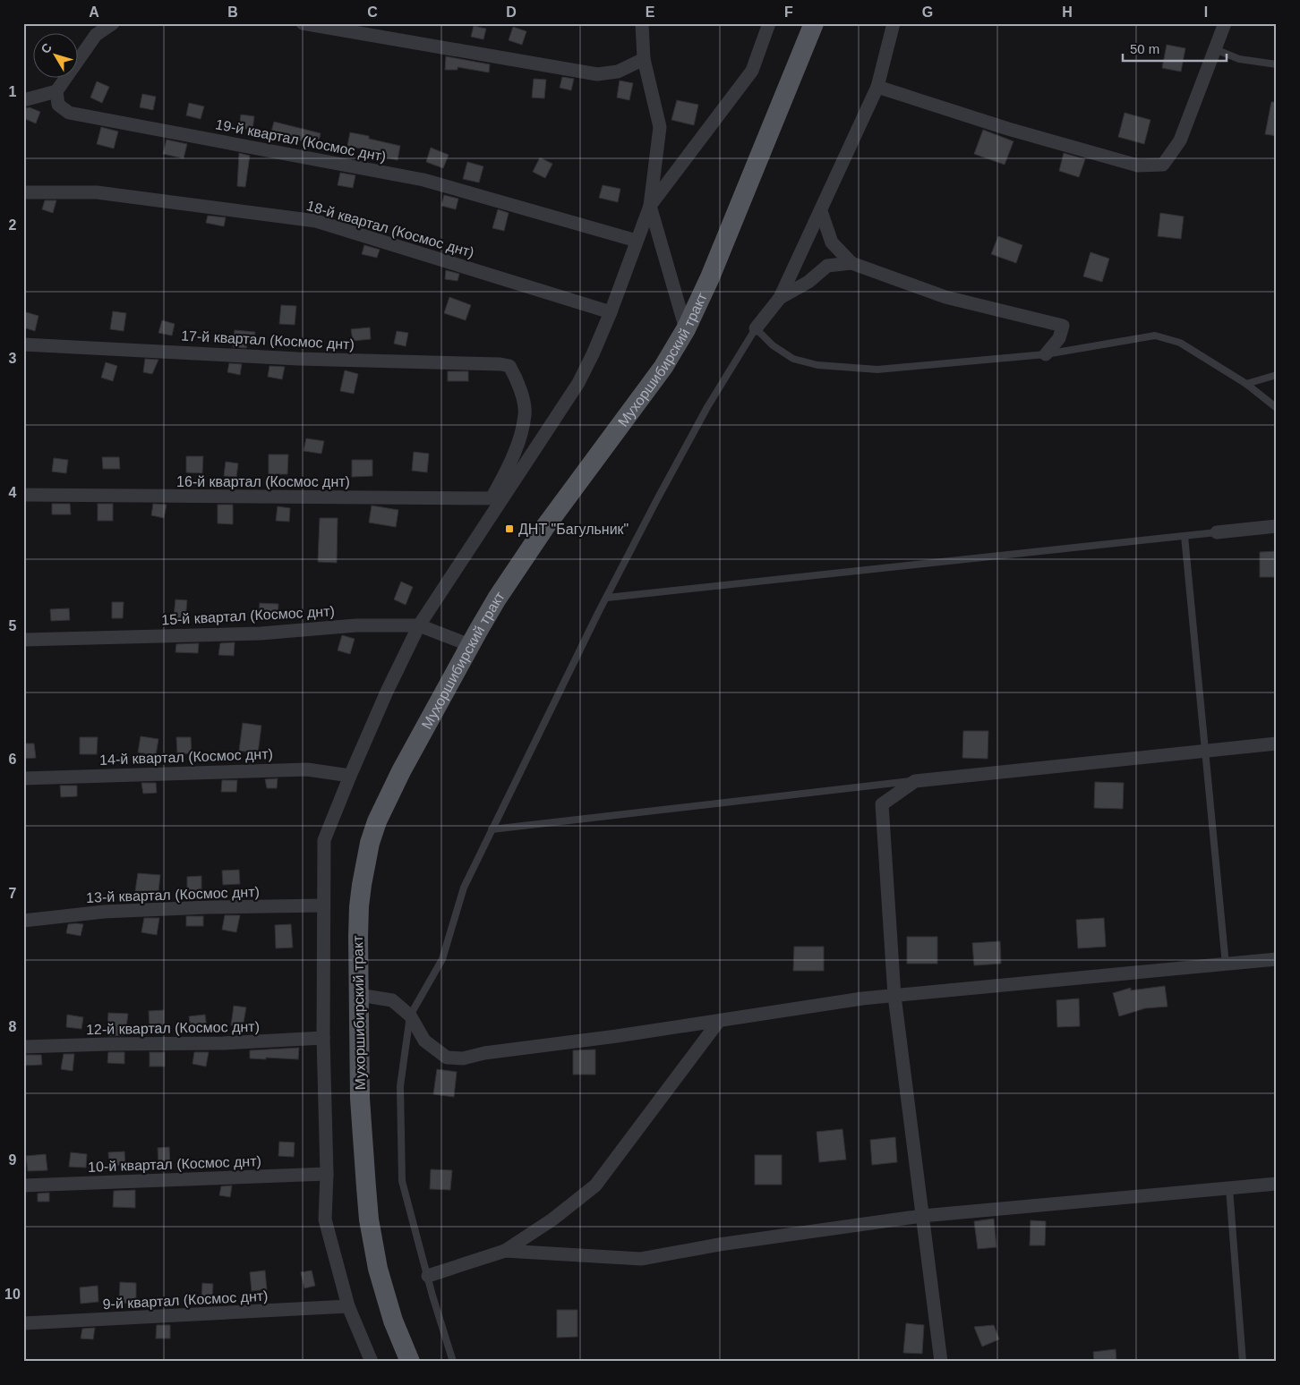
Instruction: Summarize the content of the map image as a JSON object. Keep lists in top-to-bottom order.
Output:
{
  "streets": {
    "main road": ["Мухоршибирский тракт"],
    "street": [
      "19-й квартал (Космос днт)",
      "18-й квартал (Космос днт)",
      "17-й квартал (Космос днт)",
      "16-й квартал (Космос днт)",
      "15-й квартал (Космос днт)",
      "14-й квартал (Космос днт)",
      "13-й квартал (Космос днт)",
      "12-й квартал (Космос днт)",
      "10-й квартал (Космос днт)",
      "9-й квартал (Космос днт)"
    ]
  },
  "crossings": [
    ["17-й квартал (Космос днт)", "16-й квартал (Космос днт)"],
    ["Мухоршибирский тракт", "15-й квартал (Космос днт)"]
  ],
  "places": {
    "transit": ["ДНТ \"Багульник\""]
  },
  "scale_bar": "50 m",
  "north": "top left",
  "grid": {
    "columns": [
      "A",
      "B",
      "C",
      "D",
      "E",
      "F",
      "G",
      "H",
      "I"
    ],
    "rows": [
      "1",
      "2",
      "3",
      "4",
      "5",
      "6",
      "7",
      "8",
      "9",
      "10"
    ]
  }
}
